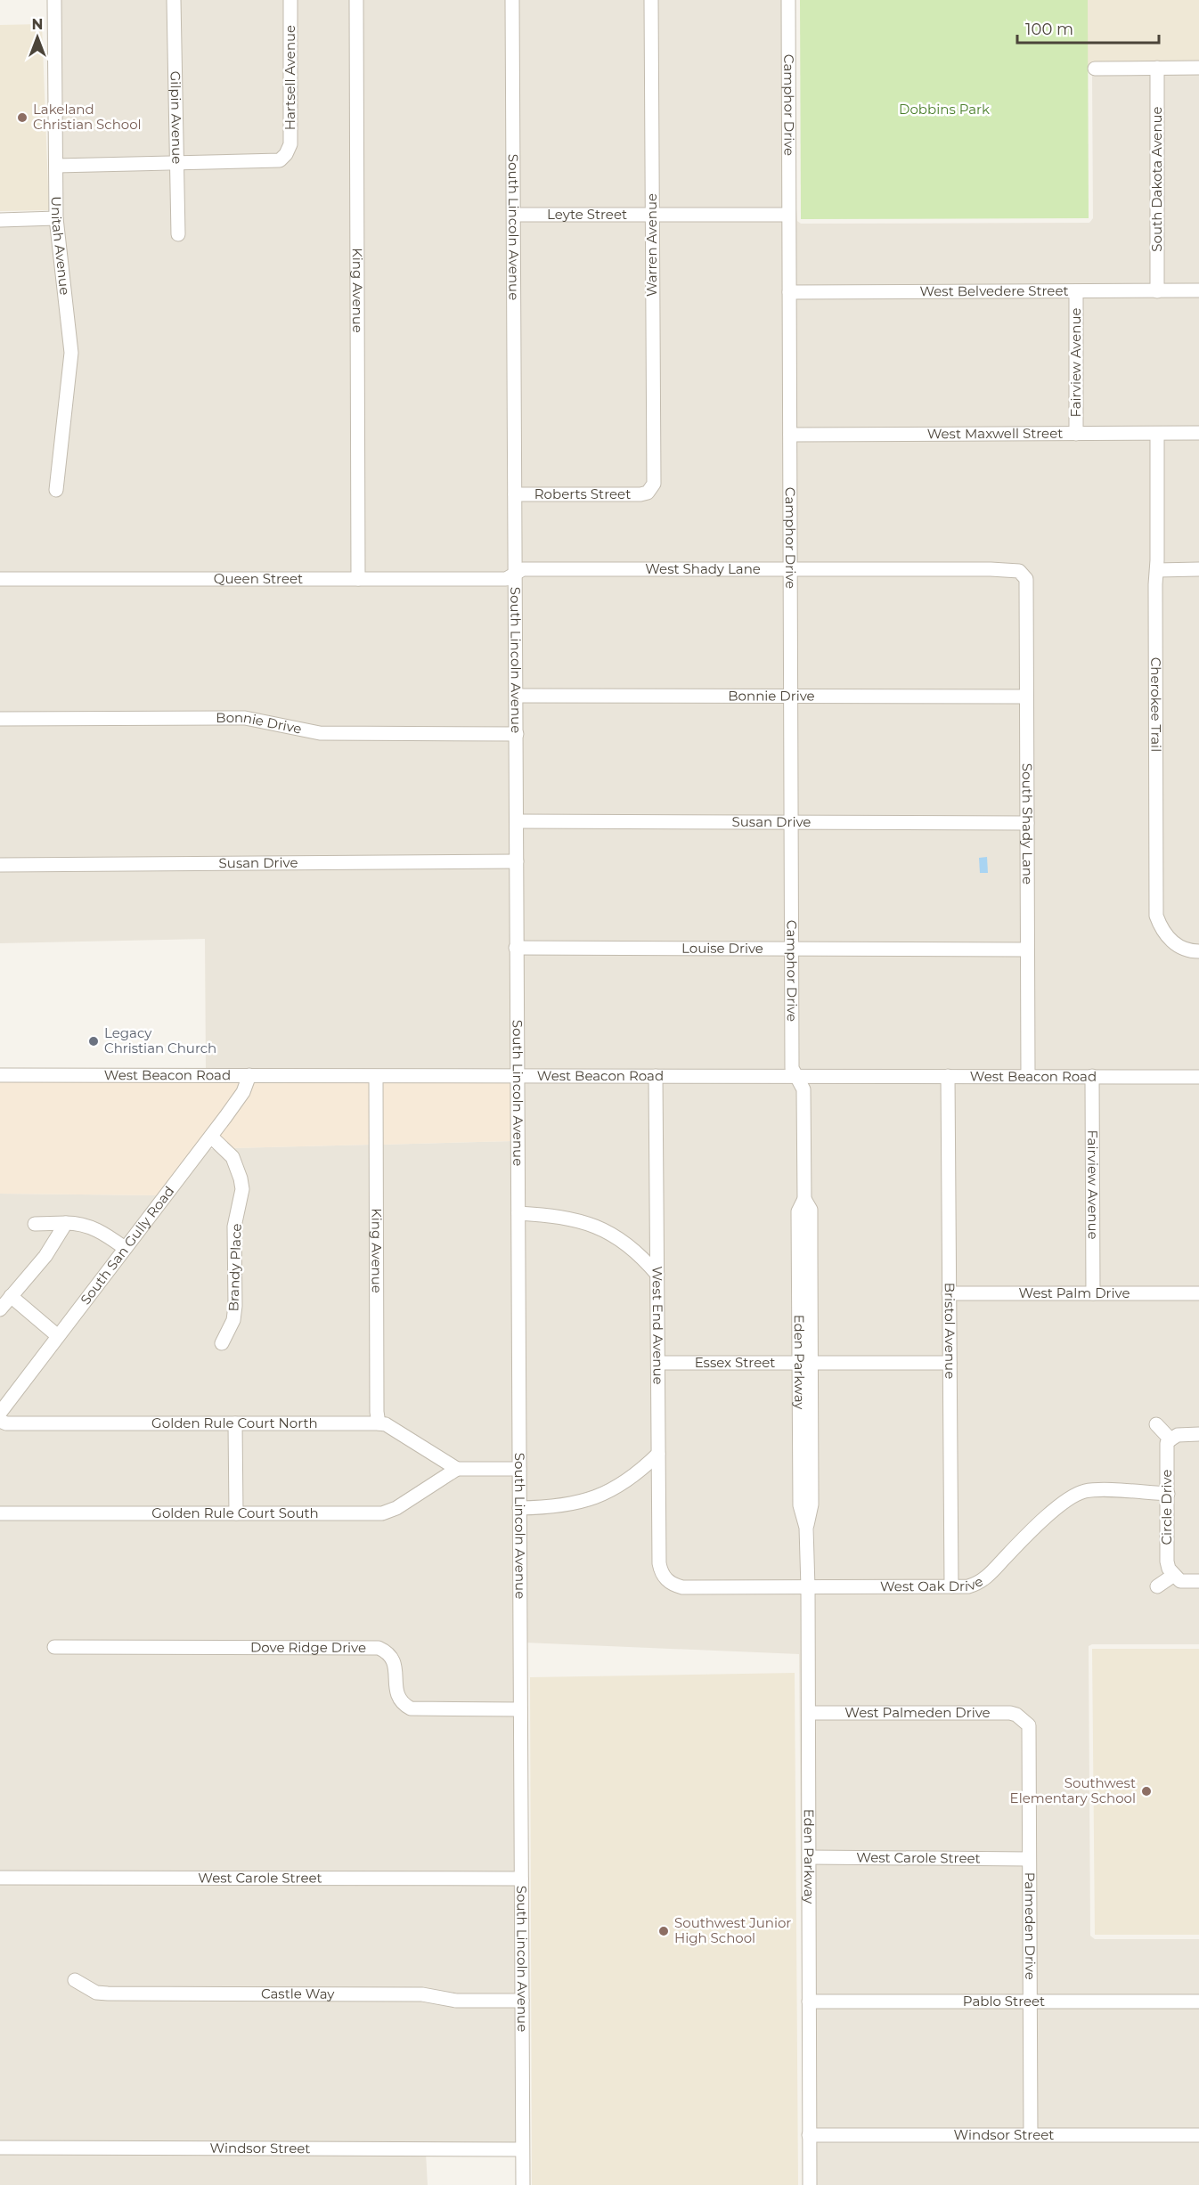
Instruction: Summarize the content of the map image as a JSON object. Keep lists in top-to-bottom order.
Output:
{
  "streets": {
    "street": [
      "Hartsell Avenue",
      "Camphor Drive",
      "Gilpin Avenue",
      "South Dakota Avenue",
      "Leyte Street",
      "South Lincoln Avenue",
      "Warren Avenue",
      "Unitah Avenue",
      "King Avenue",
      "West Belvedere Street",
      "Fairview Avenue",
      "West Maxwell Street",
      "Roberts Street",
      "West Shady Lane",
      "Queen Street",
      "Bonnie Drive",
      "Cherokee Trail",
      "Susan Drive",
      "South Shady Lane",
      "Louise Drive",
      "West Beacon Road",
      "South San Gully Road",
      "Brandy Place",
      "West Palm Drive",
      "West End Avenue",
      "Bristol Avenue",
      "Essex Street",
      "Eden Parkway",
      "Golden Rule Court North",
      "Circle Drive",
      "Golden Rule Court South",
      "West Oak Drive",
      "Dove Ridge Drive",
      "West Palmeden Drive",
      "West Carole Street",
      "Palmeden Drive",
      "Castle Way",
      "Pablo Street",
      "Windsor Street"
    ]
  },
  "crossings": [
    ["Hartsell Avenue", "Gilpin Avenue"],
    ["Camphor Drive", "Leyte Street"],
    ["Camphor Drive", "West Belvedere Street"],
    ["Camphor Drive", "West Maxwell Street"],
    ["Camphor Drive", "West Shady Lane"],
    ["Camphor Drive", "Bonnie Drive"],
    ["Camphor Drive", "Susan Drive"],
    ["Camphor Drive", "Louise Drive"],
    ["Camphor Drive", "West Beacon Road"],
    ["Camphor Drive", "Eden Parkway"],
    ["South Dakota Avenue", "West Belvedere Street"],
    ["Leyte Street", "South Lincoln Avenue"],
    ["Leyte Street", "Warren Avenue"],
    ["South Lincoln Avenue", "Roberts Street"],
    ["South Lincoln Avenue", "West Shady Lane"],
    ["South Lincoln Avenue", "Queen Street"],
    ["South Lincoln Avenue", "Bonnie Drive"],
    ["South Lincoln Avenue", "Susan Drive"],
    ["South Lincoln Avenue", "Louise Drive"],
    ["South Lincoln Avenue", "West Beacon Road"],
    ["South Lincoln Avenue", "Dove Ridge Drive"],
    ["South Lincoln Avenue", "West Carole Street"],
    ["South Lincoln Avenue", "Castle Way"],
    ["South Lincoln Avenue", "Windsor Street"],
    ["Warren Avenue", "Roberts Street"],
    ["King Avenue", "Queen Street"],
    ["King Avenue", "West Beacon Road"],
    ["King Avenue", "Golden Rule Court North"],
    ["West Belvedere Street", "Fairview Avenue"],
    ["Fairview Avenue", "West Maxwell Street"],
    ["Fairview Avenue", "West Beacon Road"],
    ["Fairview Avenue", "West Palm Drive"],
    ["West Maxwell Street", "Cherokee Trail"],
    ["West Shady Lane", "Queen Street"],
    ["West Shady Lane", "South Shady Lane"],
    ["Bonnie Drive", "South Shady Lane"],
    ["Susan Drive", "South Shady Lane"],
    ["South Shady Lane", "Louise Drive"],
    ["South Shady Lane", "West Beacon Road"],
    ["West Beacon Road", "South San Gully Road"],
    ["West Beacon Road", "West End Avenue"],
    ["West Beacon Road", "Bristol Avenue"],
    ["West Beacon Road", "Eden Parkway"],
    ["South San Gully Road", "Brandy Place"],
    ["West Palm Drive", "Bristol Avenue"],
    ["West End Avenue", "Essex Street"],
    ["West End Avenue", "West Oak Drive"],
    ["Bristol Avenue", "West Oak Drive"],
    ["Essex Street", "Eden Parkway"],
    ["Eden Parkway", "West Oak Drive"],
    ["Eden Parkway", "West Palmeden Drive"],
    ["Eden Parkway", "West Carole Street"],
    ["Eden Parkway", "Pablo Street"],
    ["Eden Parkway", "Windsor Street"],
    ["Golden Rule Court North", "Golden Rule Court South"],
    ["Circle Drive", "West Oak Drive"],
    ["West Palmeden Drive", "Palmeden Drive"],
    ["West Carole Street", "Palmeden Drive"],
    ["Palmeden Drive", "Pablo Street"],
    ["Palmeden Drive", "Windsor Street"]
  ],
  "parks": ["Dobbins Park"],
  "places": [
    "Lakeland Christian School",
    "Legacy Christian Church",
    "Southwest Elementary School",
    "Southwest Junior High School"
  ],
  "scale_bar": "100 m",
  "north": "top"
}
